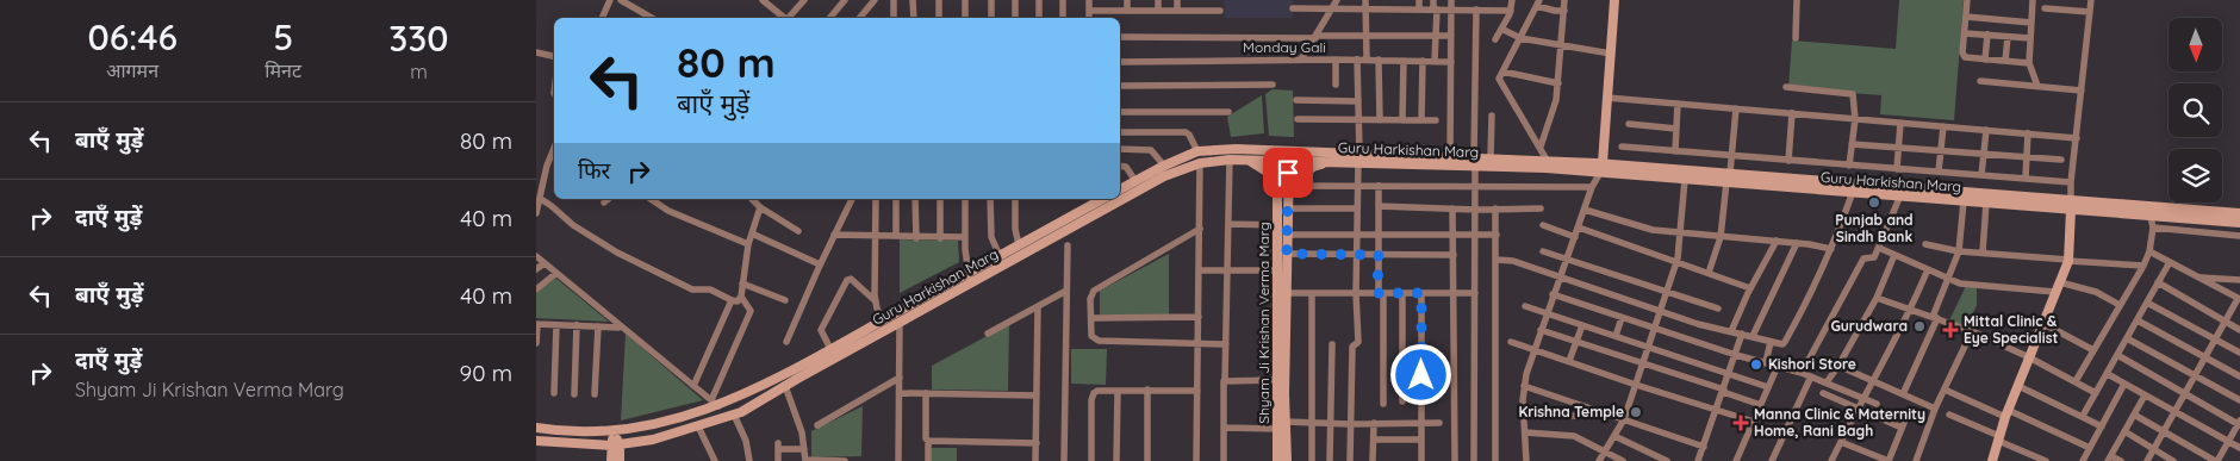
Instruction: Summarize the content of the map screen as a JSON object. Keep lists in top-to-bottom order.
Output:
{
  "streets": {
    "main road": ["Guru Harkishan Marg", "Shyam Ji Krishan Verma Marg"],
    "street": ["Monday Gali"]
  },
  "crossings": [
    ["Guru Harkishan Marg", "Shyam Ji Krishan Verma Marg"]
  ],
  "places": {
    "other": [
      "Punjab and Sindh Bank",
      "Gurudwara",
      "Kishori Store",
      "Krishna Temple"
    ],
    "health": ["Mittal Clinic & Eye Specialist", "Manna Clinic & Maternity Home, Rani Bagh"]
  },
  "north": "bottom",
  "page": {
    "eta": [
      "06:46",
      "आगमन",
      "5",
      "मिनट",
      "330",
      "m"
    ],
    "turn": ["80 m", "बाएँ मुड़ें"],
    "list": [
      {
        "name": "बाएँ मुड़ें",
        "value": "80 m"
      },
      {
        "name": "दाएँ मुड़ें",
        "value": "40 m"
      },
      {
        "name": "बाएँ मुड़ें",
        "value": "40 m"
      },
      {
        "name": "दाएँ मुड़ें",
        "note": "Shyam Ji Krishan Verma Marg",
        "value": "90 m"
      }
    ],
    "then": "फिर"
  }
}
